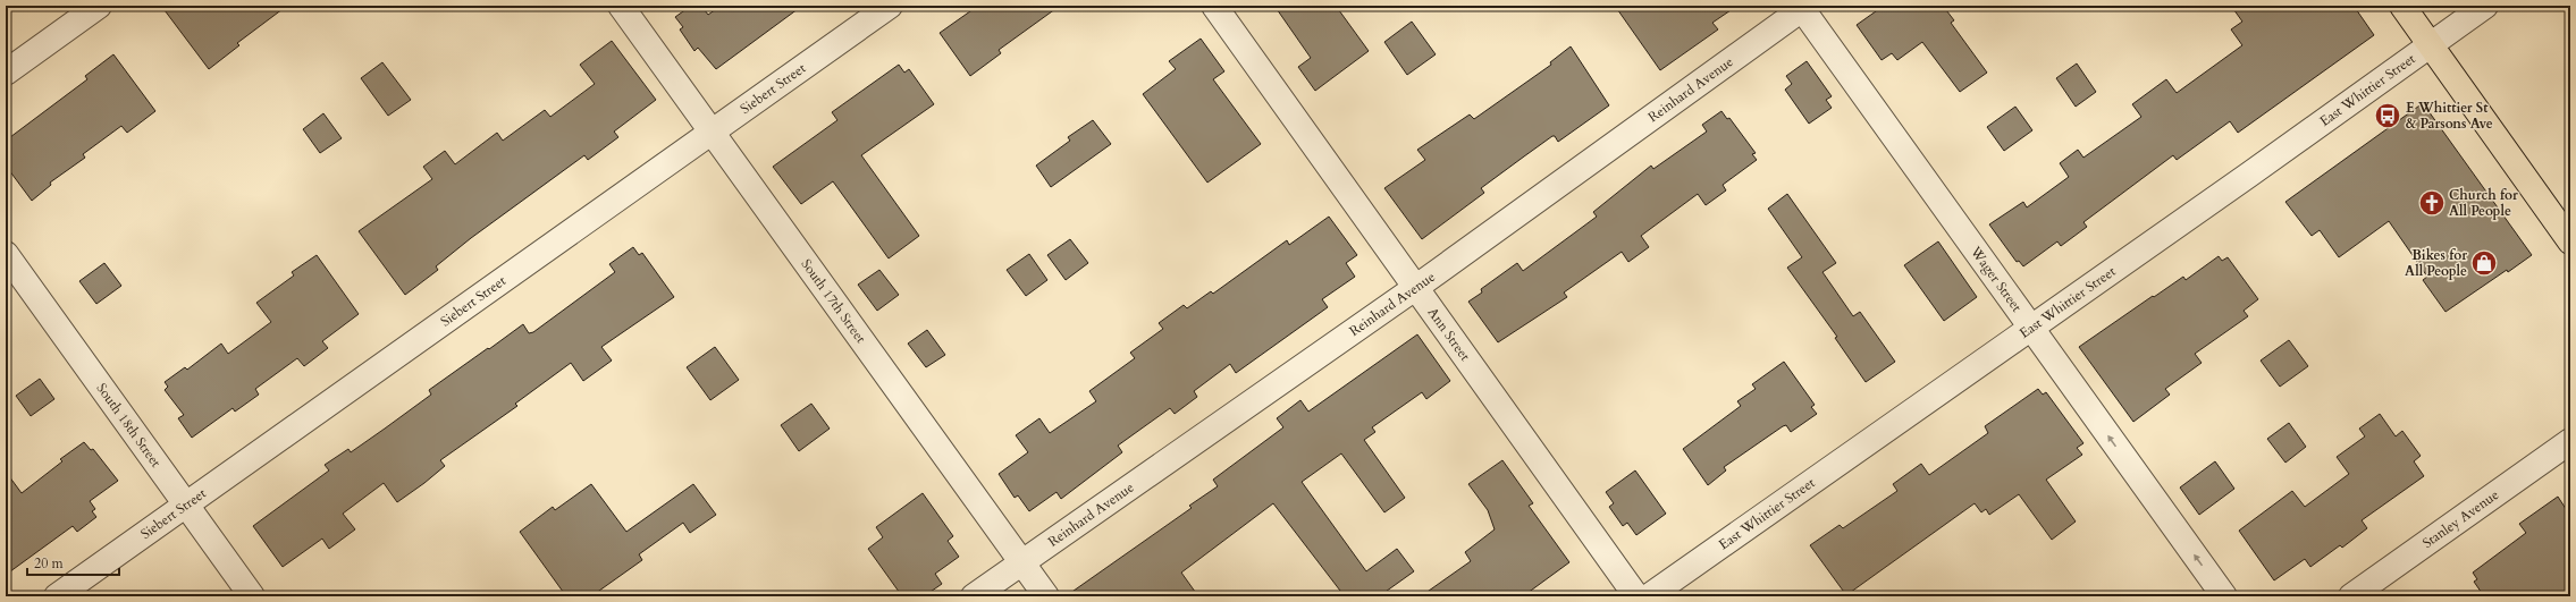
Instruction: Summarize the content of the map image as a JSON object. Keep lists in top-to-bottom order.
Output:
{
  "streets": {
    "street": [
      "Siebert Street",
      "Reinhard Avenue",
      "East Whittier Street",
      "Wager Street",
      "South 17th Street",
      "Ann Street",
      "South 18th Street",
      "Stanley Avenue"
    ]
  },
  "crossings": [
    ["Siebert Street", "South 17th Street"],
    ["Siebert Street", "South 18th Street"],
    ["Reinhard Avenue", "Wager Street"],
    ["Reinhard Avenue", "South 17th Street"],
    ["Reinhard Avenue", "Ann Street"],
    ["East Whittier Street", "Wager Street"]
  ],
  "one_way": ["Wager Street"],
  "places": {
    "bus stop": ["E Whittier St & Parsons Ave"],
    "church": ["Church for All People"],
    "shop": ["Bikes for All People"]
  },
  "scale_bar": "20 m"
}
